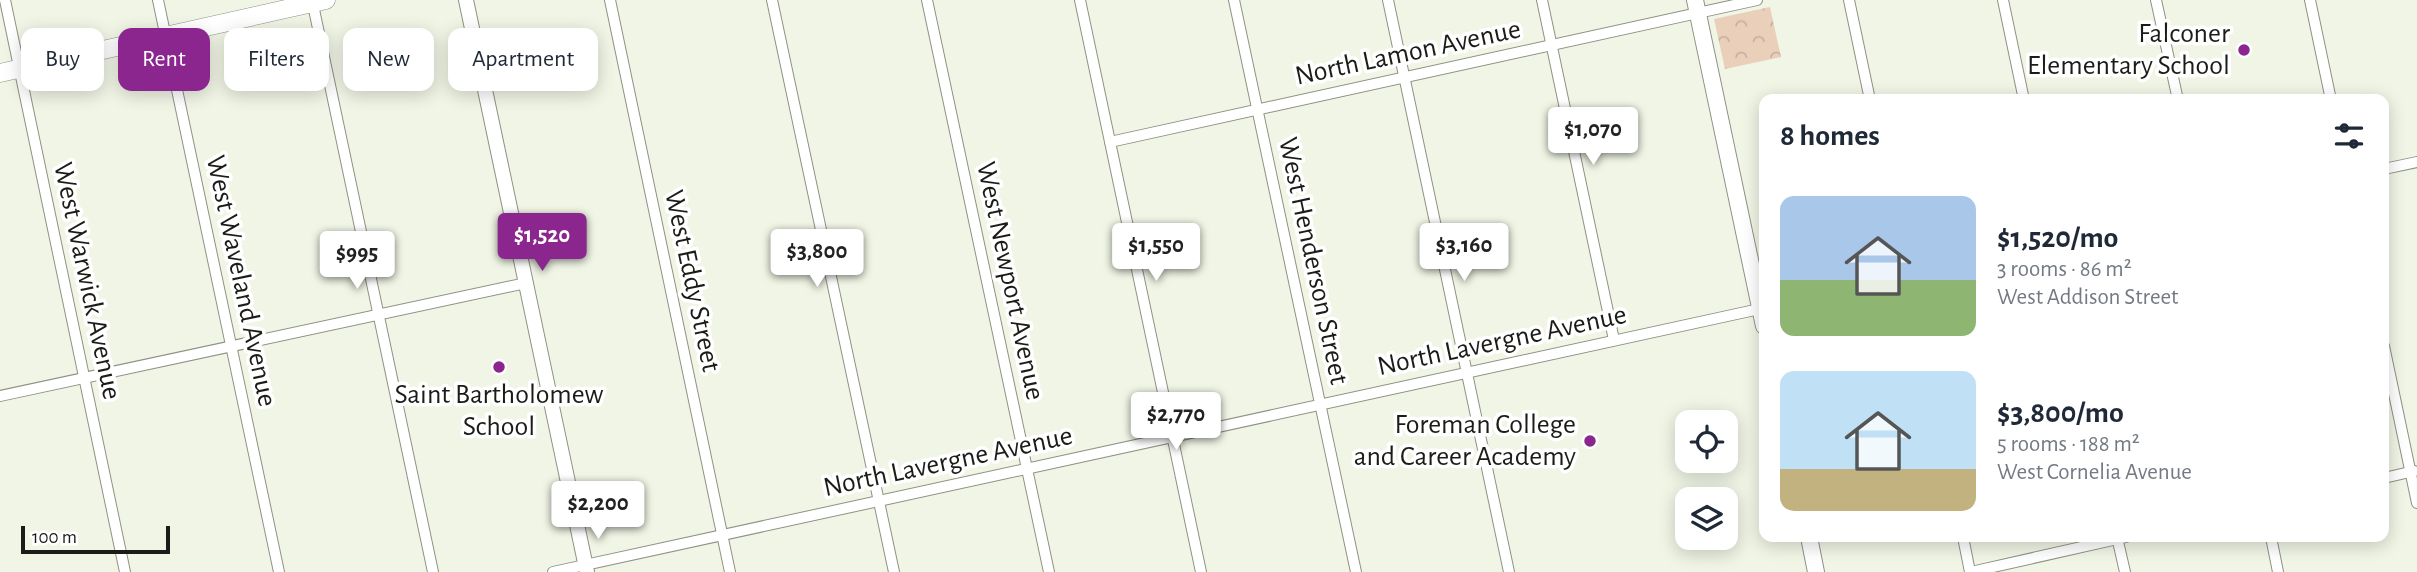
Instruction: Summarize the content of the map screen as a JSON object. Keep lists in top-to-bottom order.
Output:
{
  "streets": {
    "street": [
      "North Lamon Avenue",
      "West Henderson Street",
      "West Warwick Avenue",
      "West Waveland Avenue",
      "West Eddy Street",
      "West Newport Avenue",
      "North Lavergne Avenue"
    ]
  },
  "crossings": [
    ["North Lamon Avenue", "West Henderson Street"],
    ["West Henderson Street", "North Lavergne Avenue"],
    ["West Eddy Street", "North Lavergne Avenue"],
    ["West Newport Avenue", "North Lavergne Avenue"]
  ],
  "places": ["Falconer Elementary School", "Saint Bartholomew School", "Foreman College and Career Academy"],
  "scale_bar": "100 m",
  "page": {
    "chip": [
      "Buy",
      "Rent",
      "Filters",
      "New",
      "Apartment"
    ],
    "heading": "8 homes",
    "price": [
      "$1,070",
      "$1,520",
      "$1,550",
      "$3,160",
      "$3,800",
      "$995",
      "$2,770",
      "$2,200"
    ],
    "list": [
      {
        "name": "$1,520/mo",
        "note": "3 rooms · 86 m² · West Addison Street"
      },
      {
        "name": "$3,800/mo",
        "note": "5 rooms · 188 m² · West Cornelia Avenue"
      }
    ],
    "scale": "100 m"
  }
}
